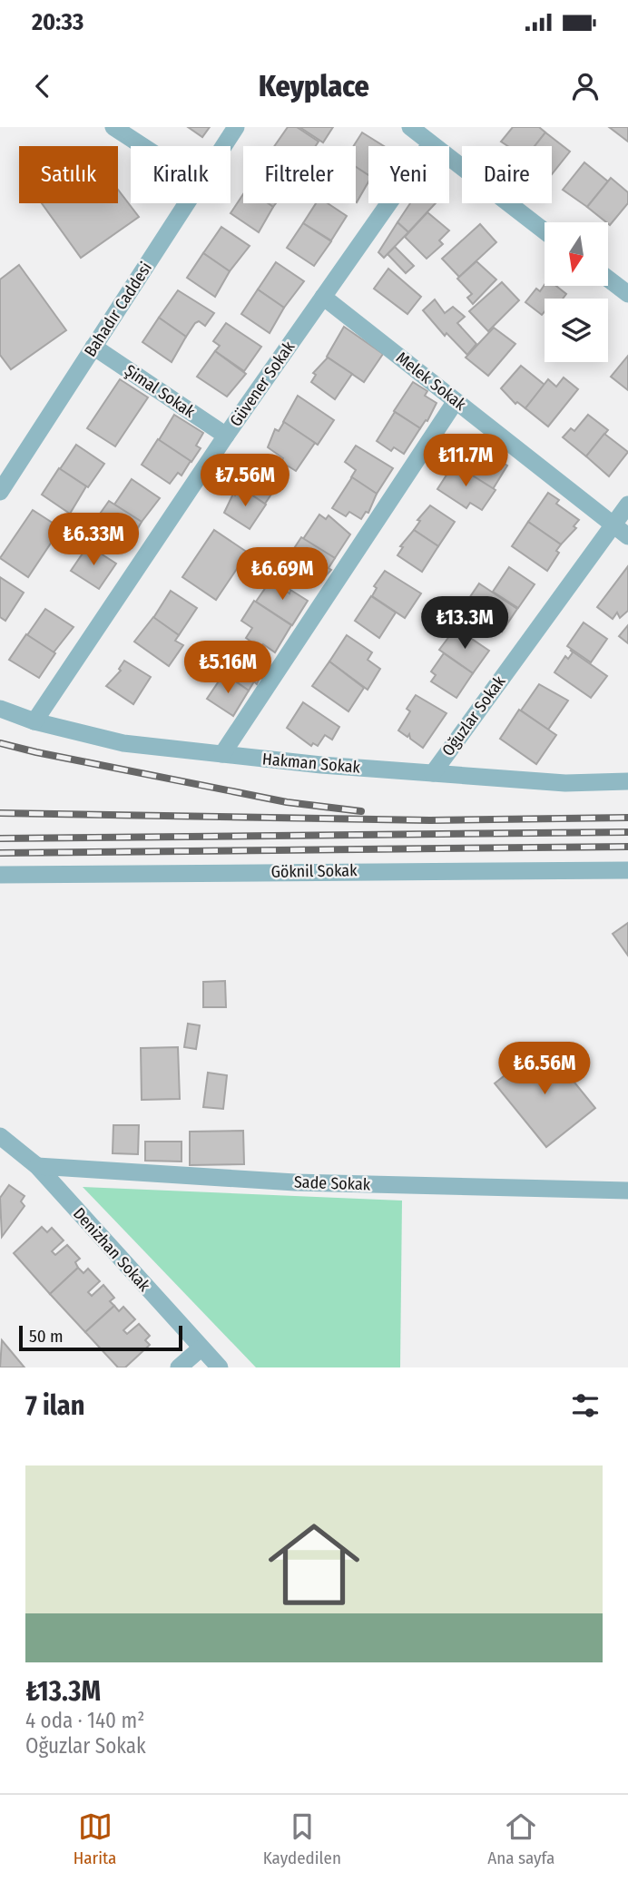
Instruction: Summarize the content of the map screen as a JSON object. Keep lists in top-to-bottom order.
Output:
{
  "streets": {
    "street": [
      "Bahadır Caddesi",
      "Melek Sokak",
      "Güvener Sokak",
      "Şimal Sokak",
      "Oğuzlar Sokak",
      "Hakman Sokak",
      "Göknil Sokak",
      "Sade Sokak",
      "Denizhan Sokak"
    ]
  },
  "crossings": [
    ["Bahadır Caddesi", "Şimal Sokak"],
    ["Melek Sokak", "Güvener Sokak"],
    ["Melek Sokak", "Oğuzlar Sokak"],
    ["Güvener Sokak", "Şimal Sokak"],
    ["Güvener Sokak", "Hakman Sokak"],
    ["Oğuzlar Sokak", "Hakman Sokak"],
    ["Sade Sokak", "Denizhan Sokak"]
  ],
  "scale_bar": "50 m",
  "north": "bottom",
  "page": {
    "status": "20:33",
    "header": "Keyplace",
    "chip": [
      "Satılık",
      "Kiralık",
      "Filtreler",
      "Yeni",
      "Daire"
    ],
    "price": [
      "₺11.7M",
      "₺7.56M",
      "₺6.33M",
      "₺6.69M",
      "₺13.3M",
      "₺5.16M",
      "₺6.56M"
    ],
    "scale": "50 m",
    "heading": "7 ilan",
    "list": [
      {
        "name": "₺13.3M",
        "note": "4 oda · 140 m² · Oğuzlar Sokak"
      }
    ],
    "tabs": ["Harita", "Kaydedilen", "Ana sayfa"]
  }
}
